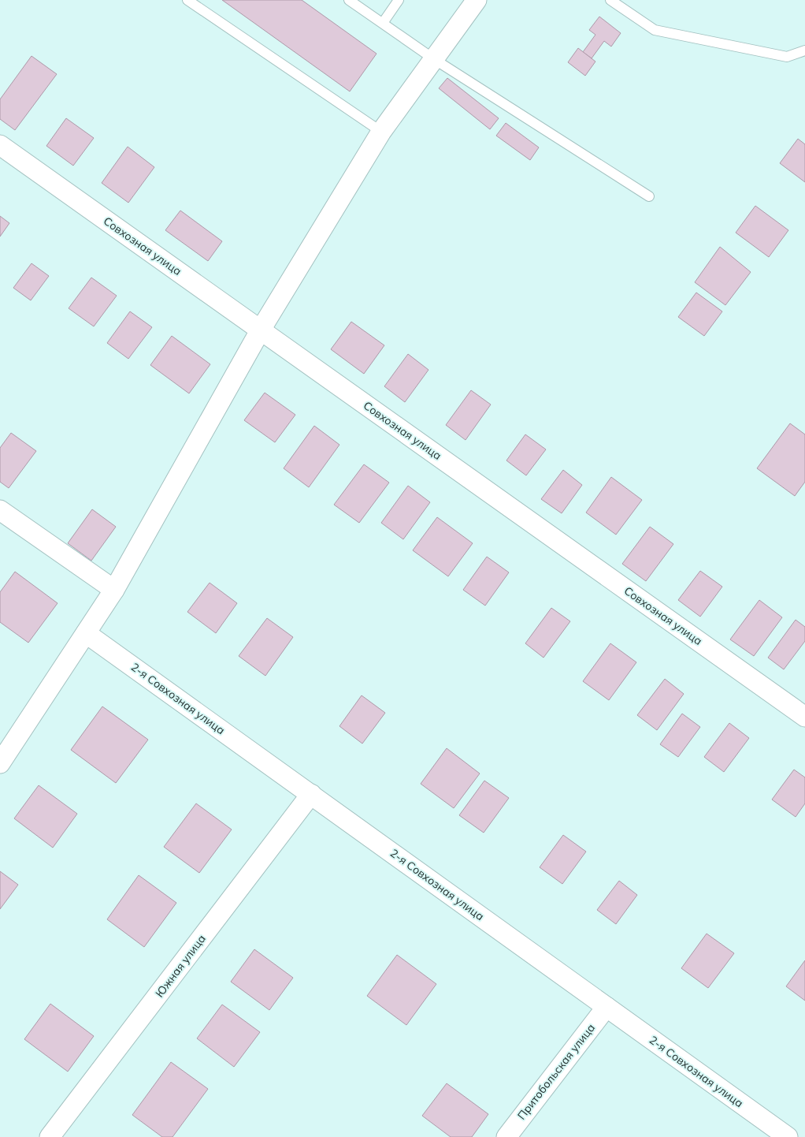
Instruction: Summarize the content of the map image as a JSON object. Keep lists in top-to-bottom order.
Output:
{
  "streets": {
    "street": [
      "Совхозная улица",
      "2-я Совхозная улица",
      "Южная улица",
      "Притобольская улица"
    ]
  },
  "crossings": [
    ["2-я Совхозная улица", "Южная улица"],
    ["2-я Совхозная улица", "Притобольская улица"]
  ]
}
